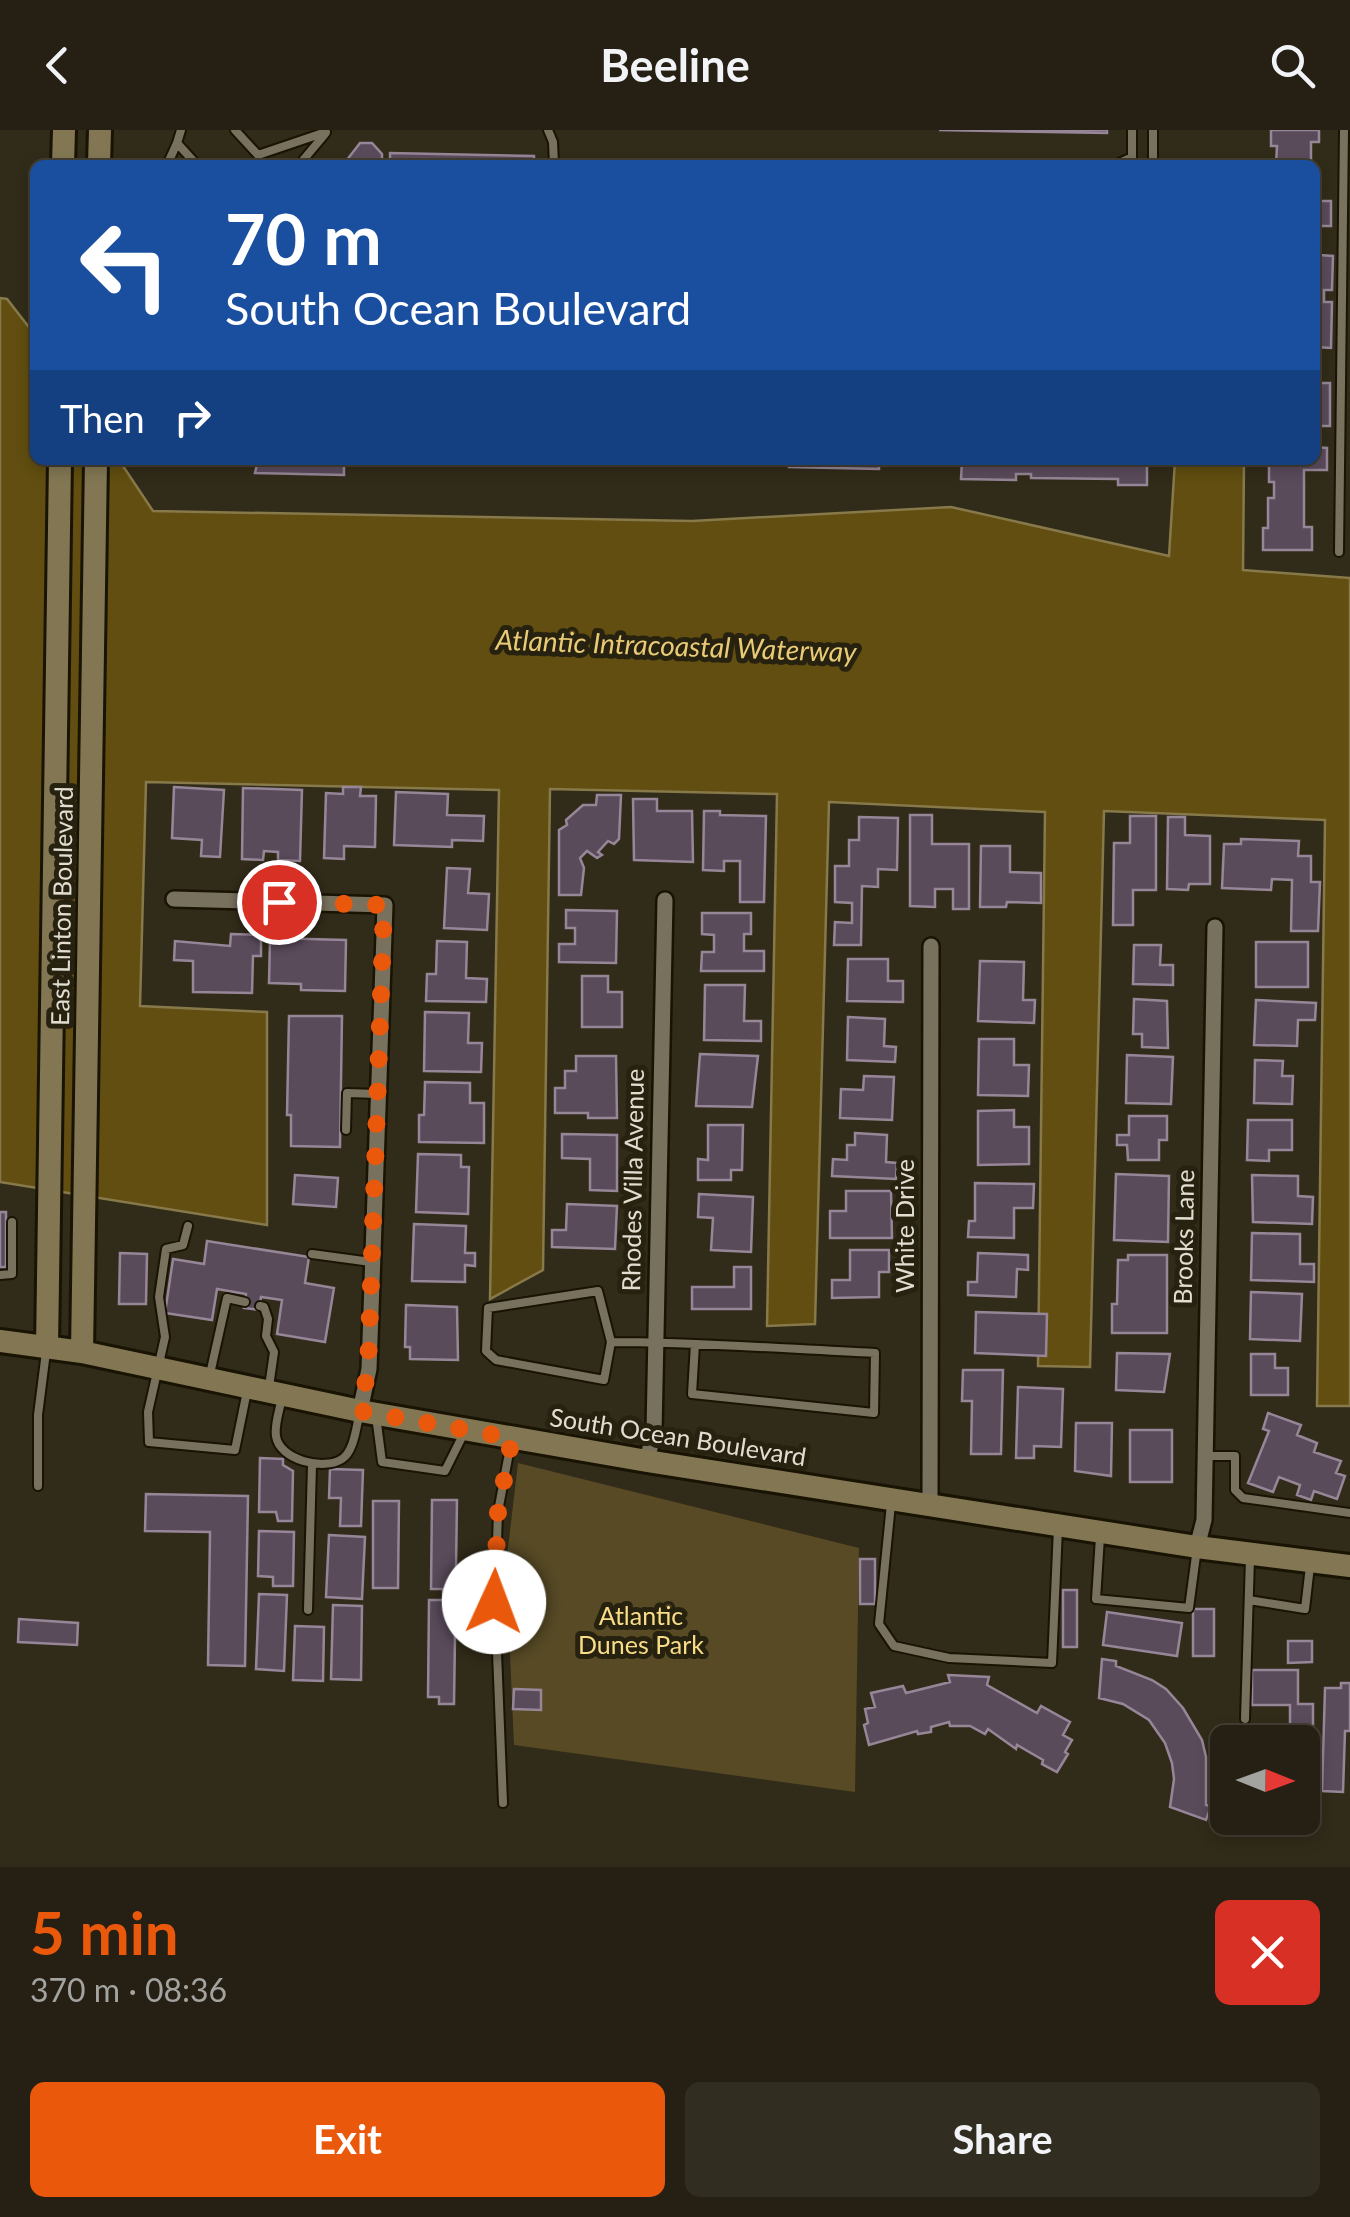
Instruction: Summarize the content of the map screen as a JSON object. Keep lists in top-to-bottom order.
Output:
{
  "streets": {
    "main road": ["East Linton Boulevard", "South Ocean Boulevard"],
    "street": ["Rhodes Villa Avenue", "White Drive", "Brooks Lane"]
  },
  "crossings": [
    ["East Linton Boulevard", "South Ocean Boulevard"],
    ["Rhodes Villa Avenue", "South Ocean Boulevard"],
    ["White Drive", "South Ocean Boulevard"],
    ["Brooks Lane", "South Ocean Boulevard"]
  ],
  "water": ["Atlantic Intracoastal Waterway"],
  "parks": ["Atlantic Dunes Park"],
  "north": "right",
  "page": {
    "header": "Beeline",
    "turn": ["70 m", "South Ocean Boulevard"],
    "then": "Then",
    "heading": ["5 min", "370 m · 08:36"],
    "buttons": ["Exit", "Share"]
  }
}
